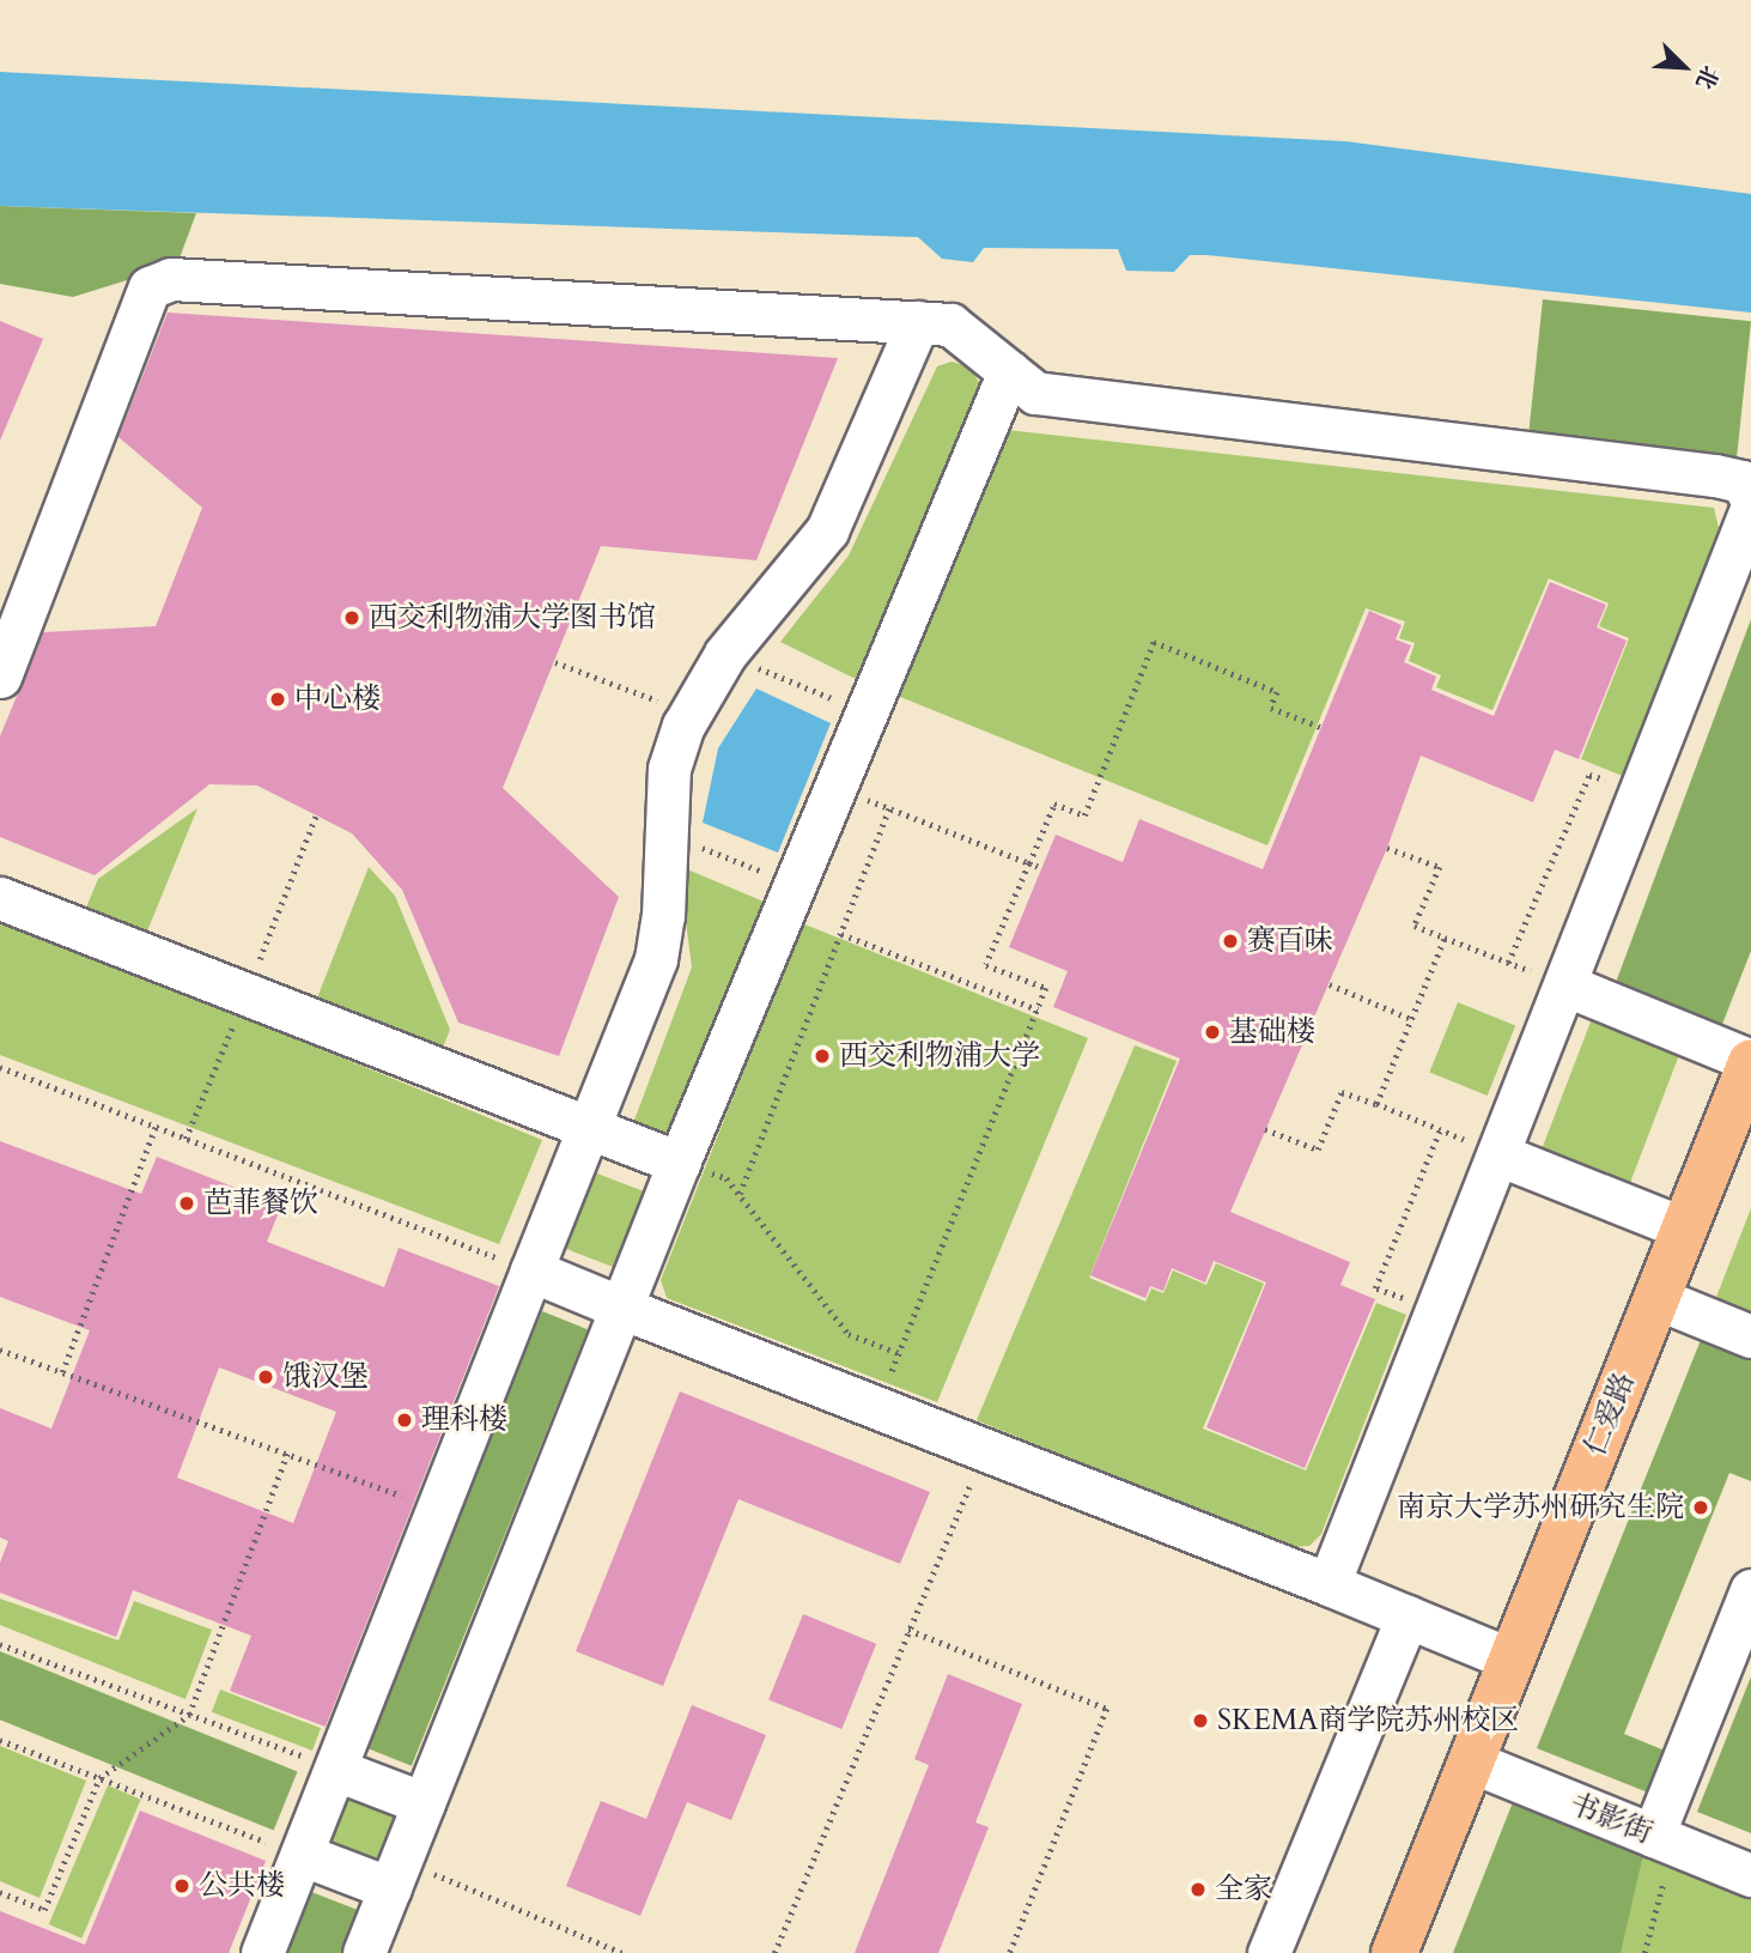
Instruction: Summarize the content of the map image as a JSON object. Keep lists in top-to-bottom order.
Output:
{
  "streets": {
    "main road": ["仁爱路"],
    "street": ["书影街"]
  },
  "crossings": [
    ["仁爱路", "书影街"]
  ],
  "places": [
    "西交利物浦大学图书馆",
    "中心楼",
    "赛百味",
    "基础楼",
    "西交利物浦大学",
    "芭菲餐饮",
    "饿汉堡",
    "理科楼",
    "南京大学苏州研究生院",
    "SKEMA商学院苏州校区",
    "公共楼",
    "全家"
  ],
  "north": "bottom right"
}
